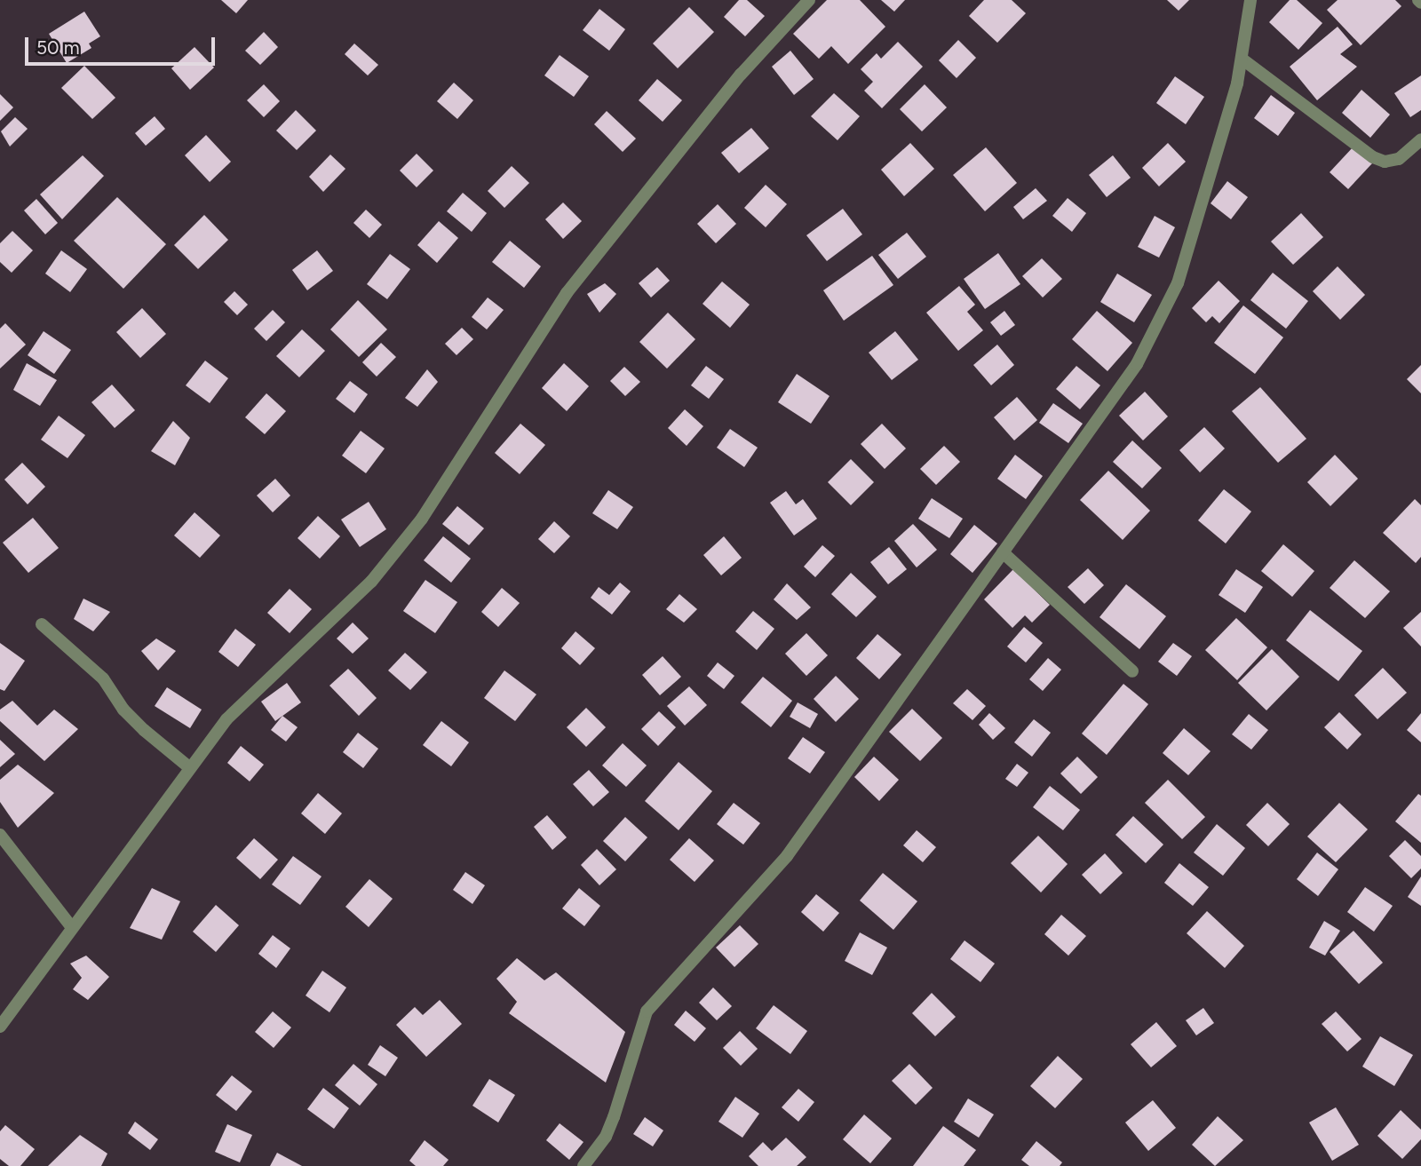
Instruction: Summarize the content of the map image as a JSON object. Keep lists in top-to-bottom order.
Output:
{
  "scale_bar": "50 m"
}
